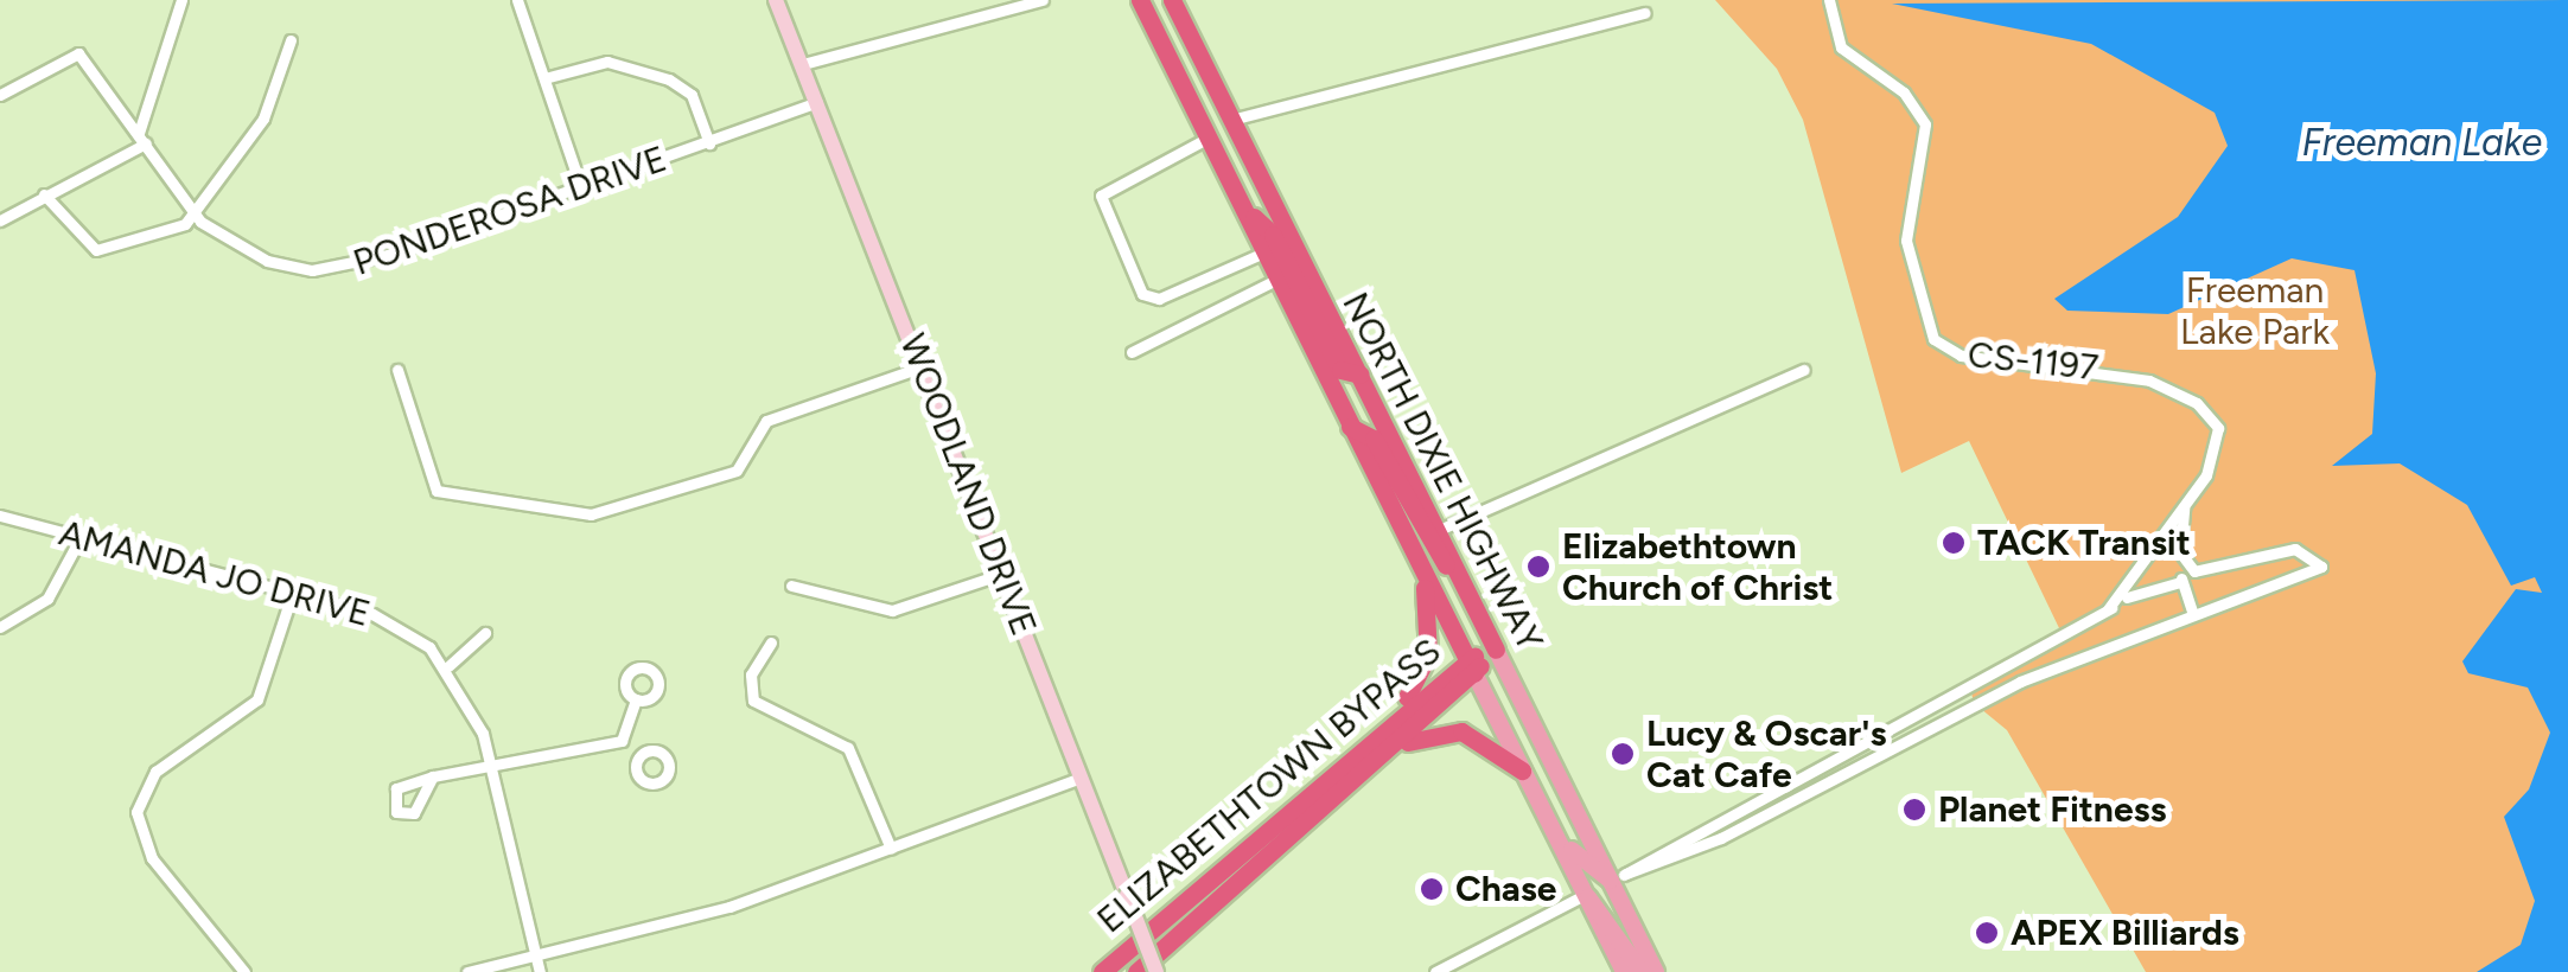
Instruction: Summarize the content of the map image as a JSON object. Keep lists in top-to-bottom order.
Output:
{
  "streets": {
    "highway": ["NORTH DIXIE HIGHWAY", "ELIZABETHTOWN BYPASS"],
    "street": [
      "PONDEROSA DRIVE",
      "CS-1197",
      "WOODLAND DRIVE",
      "AMANDA JO DRIVE"
    ]
  },
  "crossings": [
    ["PONDEROSA DRIVE", "WOODLAND DRIVE"],
    ["NORTH DIXIE HIGHWAY", "ELIZABETHTOWN BYPASS"]
  ],
  "water": ["Freeman Lake"],
  "parks": ["Freeman Lake Park"],
  "places": [
    "TACK Transit",
    "Elizabethtown Church of Christ",
    "Lucy & Oscar's Cat Cafe",
    "Planet Fitness",
    "Chase",
    "APEX Billiards"
  ]
}
